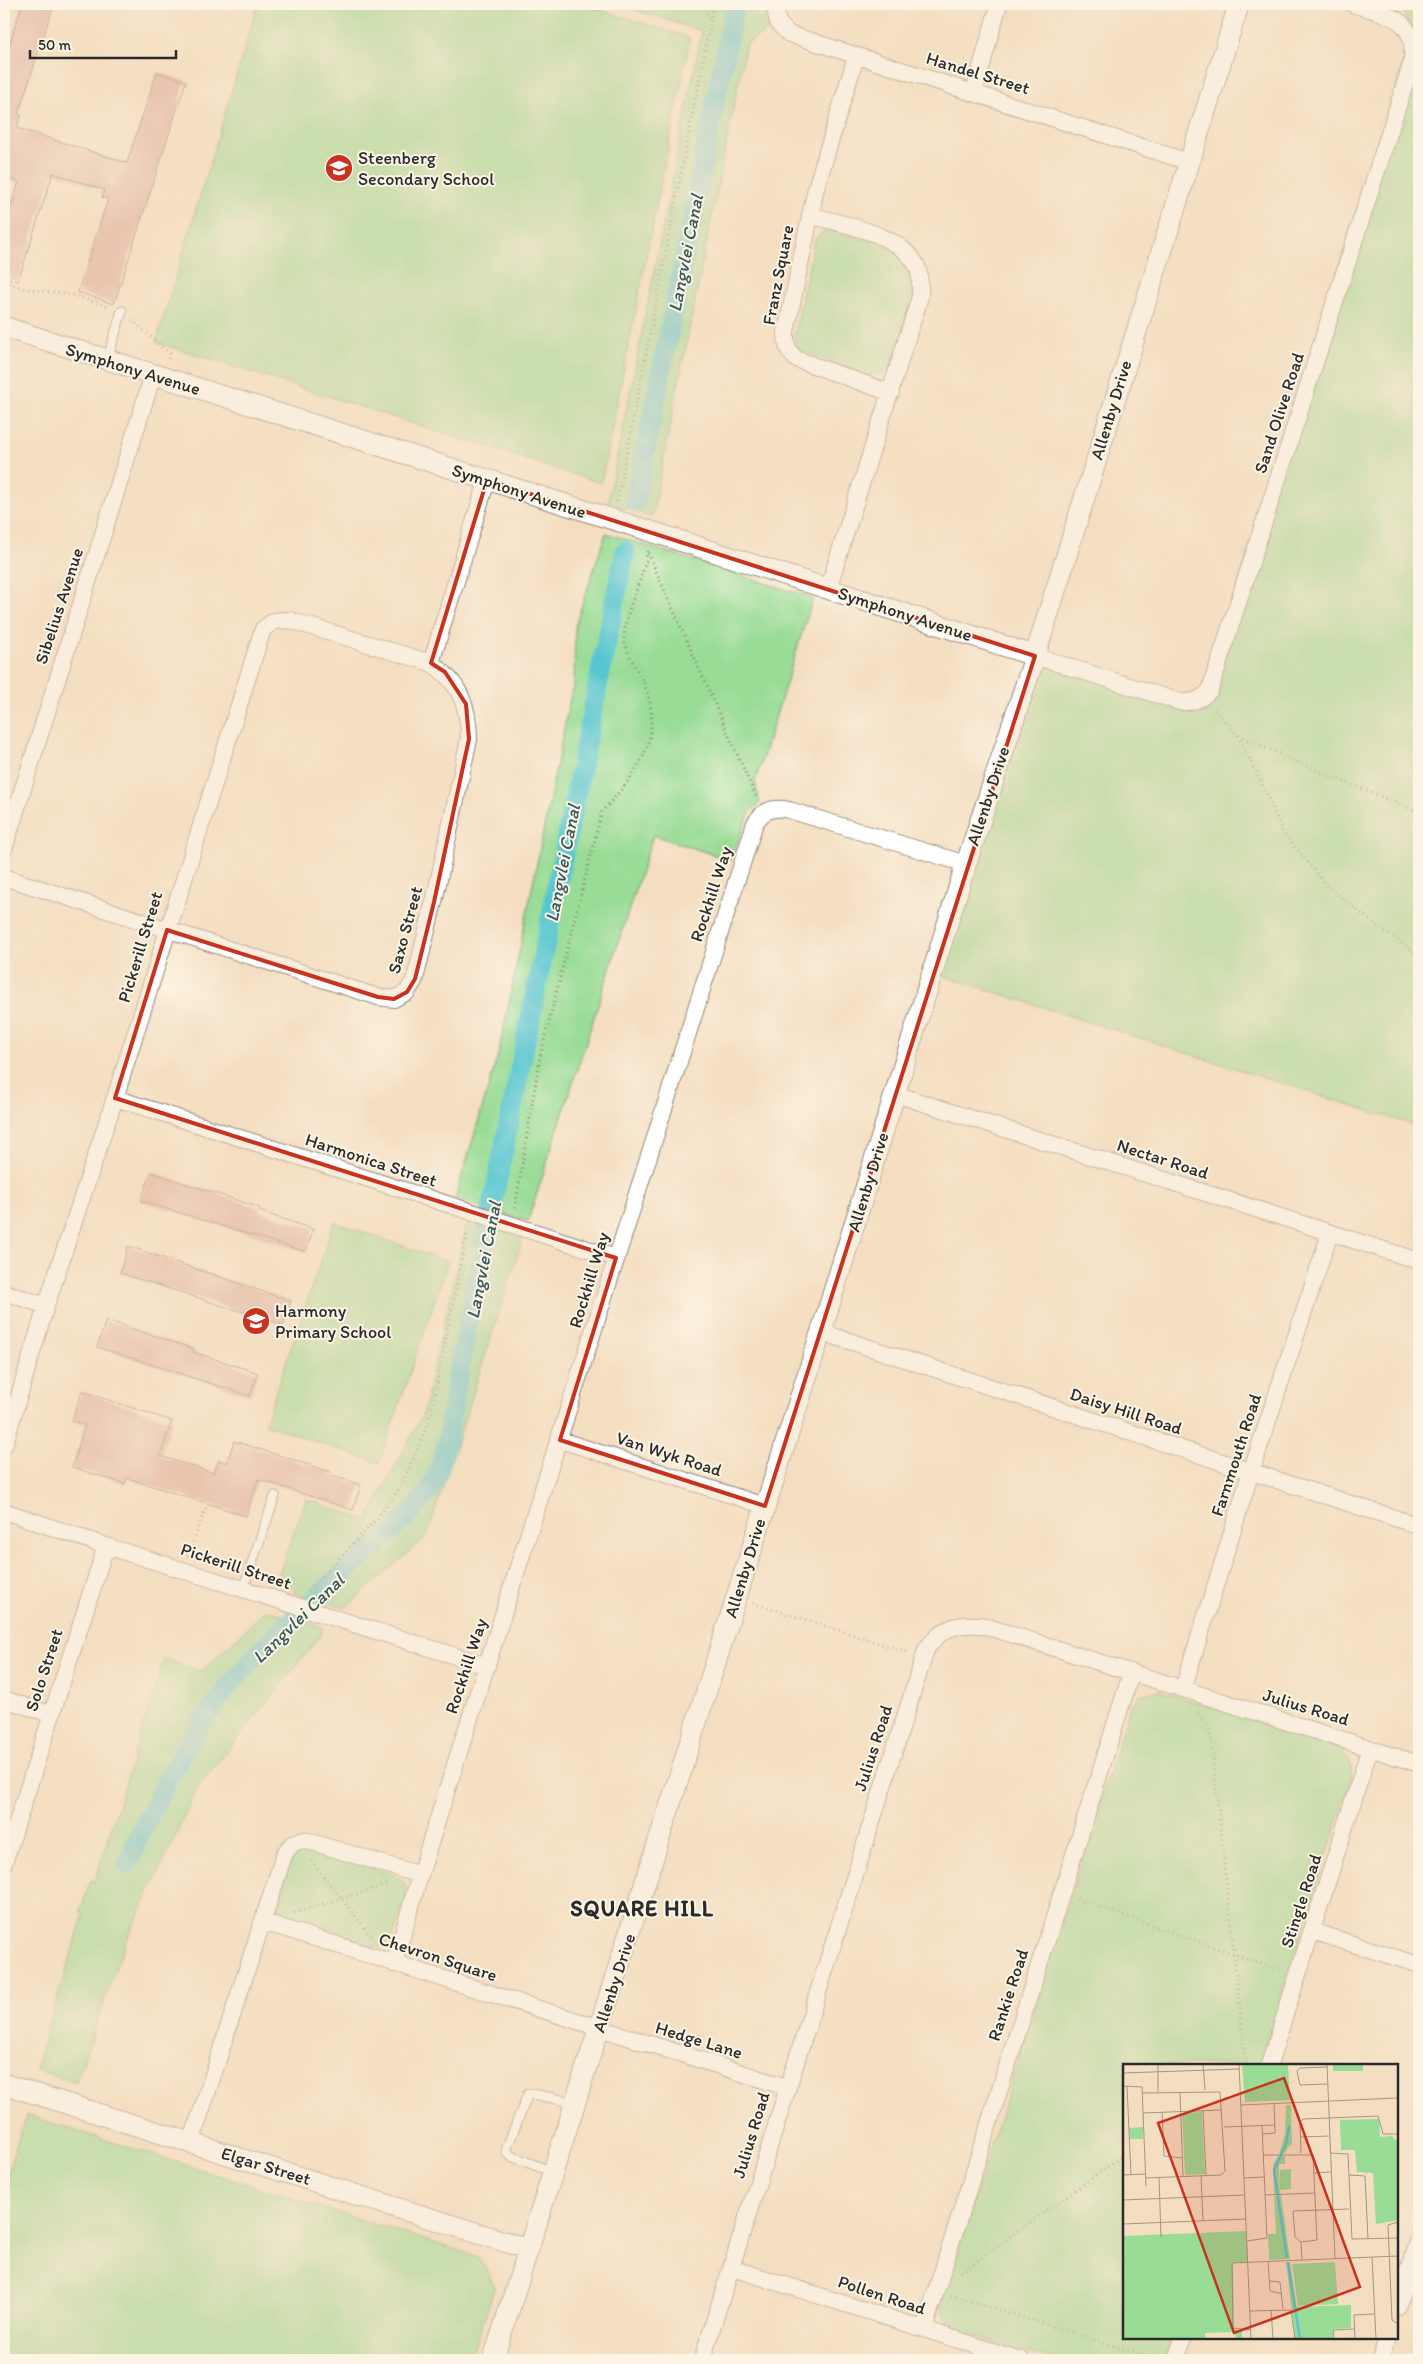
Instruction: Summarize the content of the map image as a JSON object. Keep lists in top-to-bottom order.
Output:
{
  "streets": {
    "street": [
      "Handel Street",
      "Franz Square",
      "Symphony Avenue",
      "Allenby Drive",
      "Sand Olive Road",
      "Sibelius Avenue",
      "Rockhill Way",
      "Saxo Street",
      "Pickerill Street",
      "Nectar Road",
      "Harmonica Street",
      "Daisy Hill Road",
      "Van Wyk Road",
      "Farnmouth Road",
      "Solo Street",
      "Julius Road",
      "Stingle Road",
      "Chevron Square",
      "Rankie Road",
      "Hedge Lane",
      "Elgar Street",
      "Pollen Road"
    ]
  },
  "crossings": [
    ["Handel Street", "Franz Square"],
    ["Handel Street", "Allenby Drive"],
    ["Franz Square", "Symphony Avenue"],
    ["Symphony Avenue", "Allenby Drive"],
    ["Symphony Avenue", "Sibelius Avenue"],
    ["Allenby Drive", "Nectar Road"],
    ["Allenby Drive", "Daisy Hill Road"],
    ["Allenby Drive", "Van Wyk Road"],
    ["Allenby Drive", "Chevron Square"],
    ["Allenby Drive", "Hedge Lane"],
    ["Allenby Drive", "Elgar Street"],
    ["Rockhill Way", "Pickerill Street"],
    ["Rockhill Way", "Harmonica Street"],
    ["Rockhill Way", "Van Wyk Road"],
    ["Rockhill Way", "Chevron Square"],
    ["Saxo Street", "Pickerill Street"],
    ["Pickerill Street", "Harmonica Street"],
    ["Pickerill Street", "Solo Street"],
    ["Nectar Road", "Farnmouth Road"],
    ["Daisy Hill Road", "Farnmouth Road"],
    ["Farnmouth Road", "Julius Road"],
    ["Julius Road", "Stingle Road"],
    ["Julius Road", "Rankie Road"],
    ["Julius Road", "Hedge Lane"],
    ["Julius Road", "Pollen Road"],
    ["Chevron Square", "Hedge Lane"],
    ["Rankie Road", "Pollen Road"]
  ],
  "districts": ["SQUARE HILL"],
  "water": ["Langvlei Canal"],
  "places": {
    "school or university": ["Steenberg Secondary School", "Harmony Primary School"]
  },
  "scale_bar": "50 m"
}
